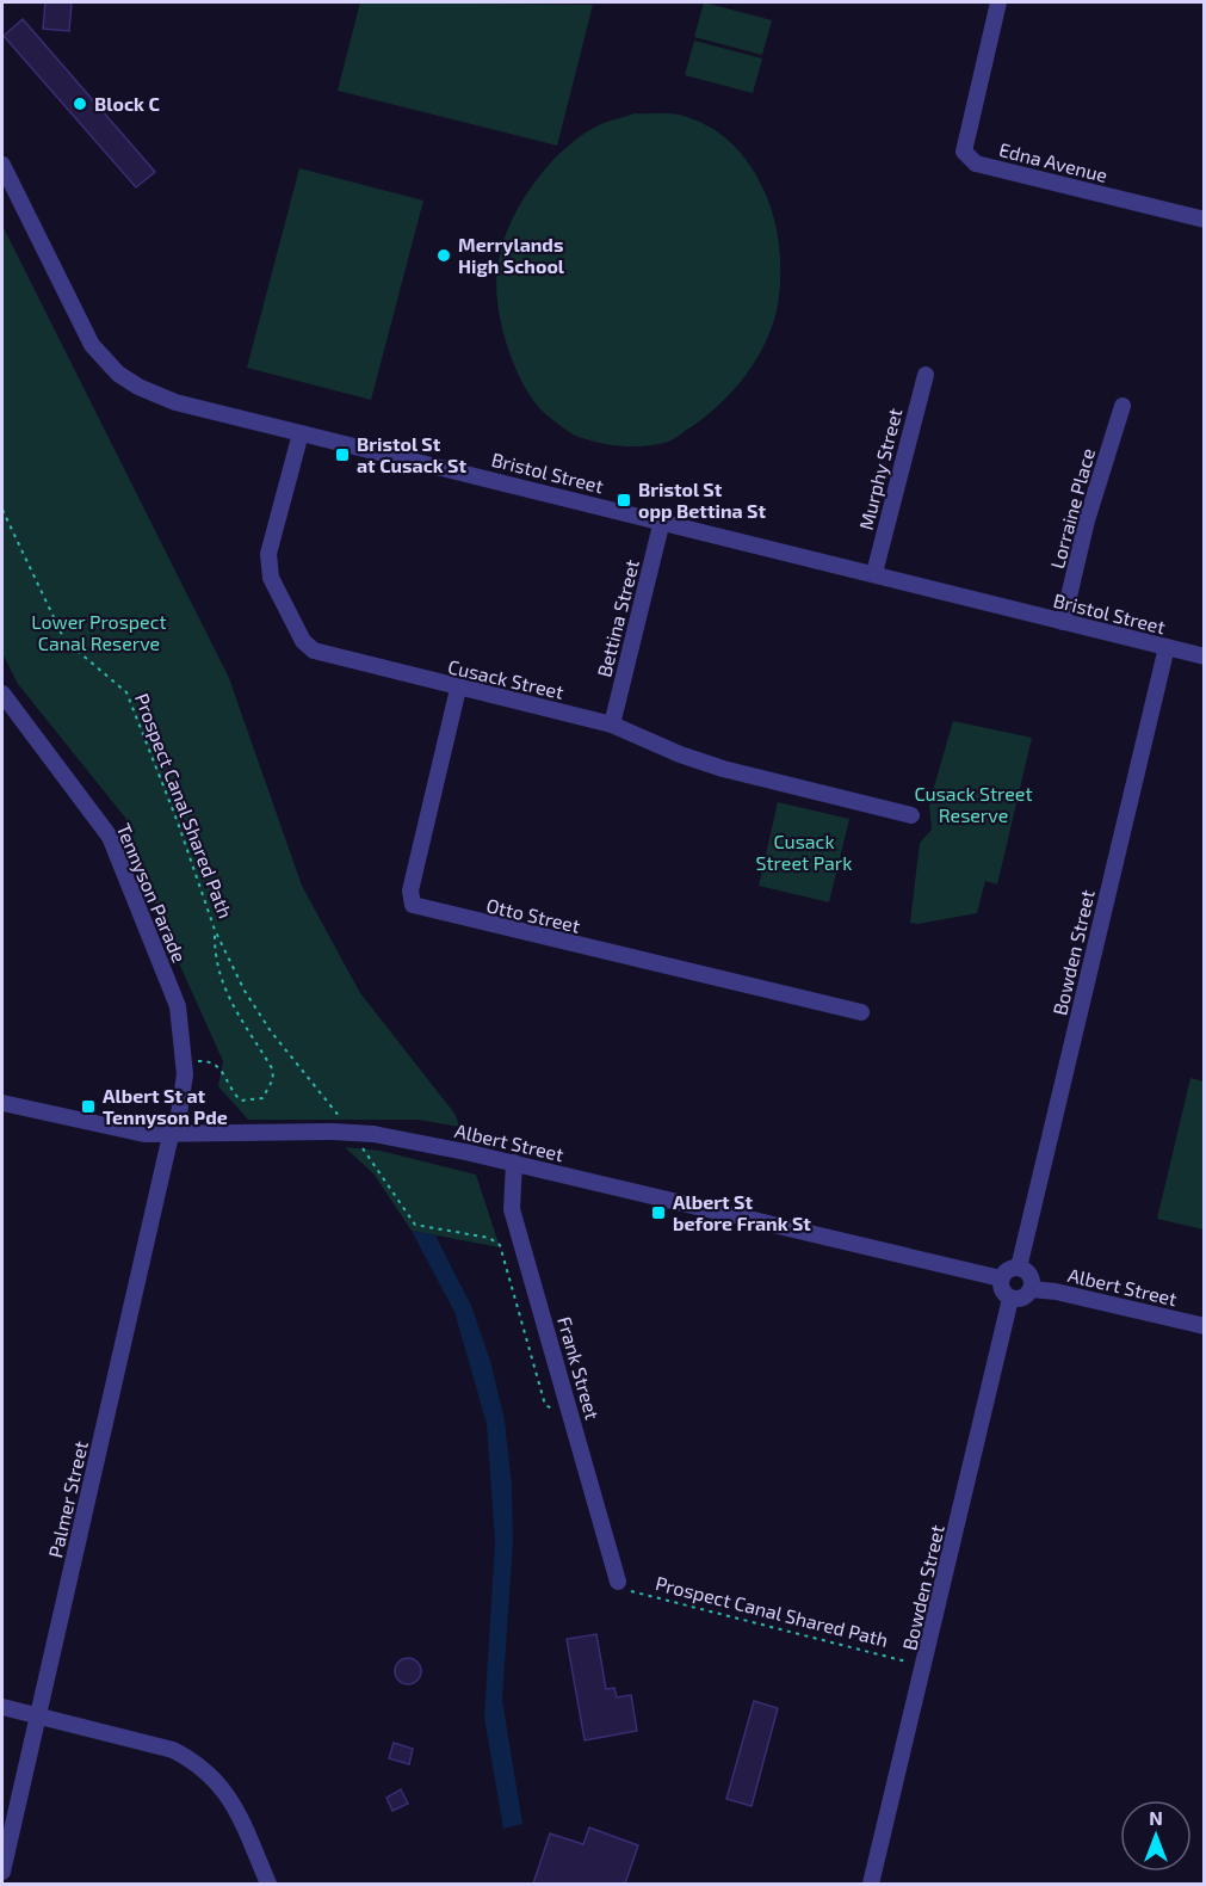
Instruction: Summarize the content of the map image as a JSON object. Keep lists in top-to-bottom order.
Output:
{
  "streets": {
    "street": [
      "Edna Avenue",
      "Murphy Street",
      "Bristol Street",
      "Lorraine Place",
      "Bettina Street",
      "Cusack Street",
      "Tennyson Parade",
      "Otto Street",
      "Bowden Street",
      "Albert Street",
      "Frank Street",
      "Palmer Street"
    ],
    "path": ["Prospect Canal Shared Path"]
  },
  "crossings": [
    ["Murphy Street", "Bristol Street"],
    ["Bristol Street", "Lorraine Place"],
    ["Bristol Street", "Bettina Street"],
    ["Bristol Street", "Cusack Street"],
    ["Bristol Street", "Bowden Street"],
    ["Bettina Street", "Cusack Street"],
    ["Cusack Street", "Otto Street"],
    ["Prospect Canal Shared Path", "Frank Street"],
    ["Tennyson Parade", "Albert Street"],
    ["Tennyson Parade", "Palmer Street"],
    ["Bowden Street", "Albert Street"],
    ["Albert Street", "Frank Street"],
    ["Albert Street", "Palmer Street"]
  ],
  "parks": ["Lower Prospect Canal Reserve", "Cusack Street Reserve", "Cusack Street Park"],
  "places": {
    "other": ["Block C", "Merrylands High School"],
    "transit": [
      "Bristol St at Cusack St",
      "Bristol St opp Bettina St",
      "Albert St at Tennyson Pde",
      "Albert St before Frank St"
    ]
  },
  "north": "top"
}
